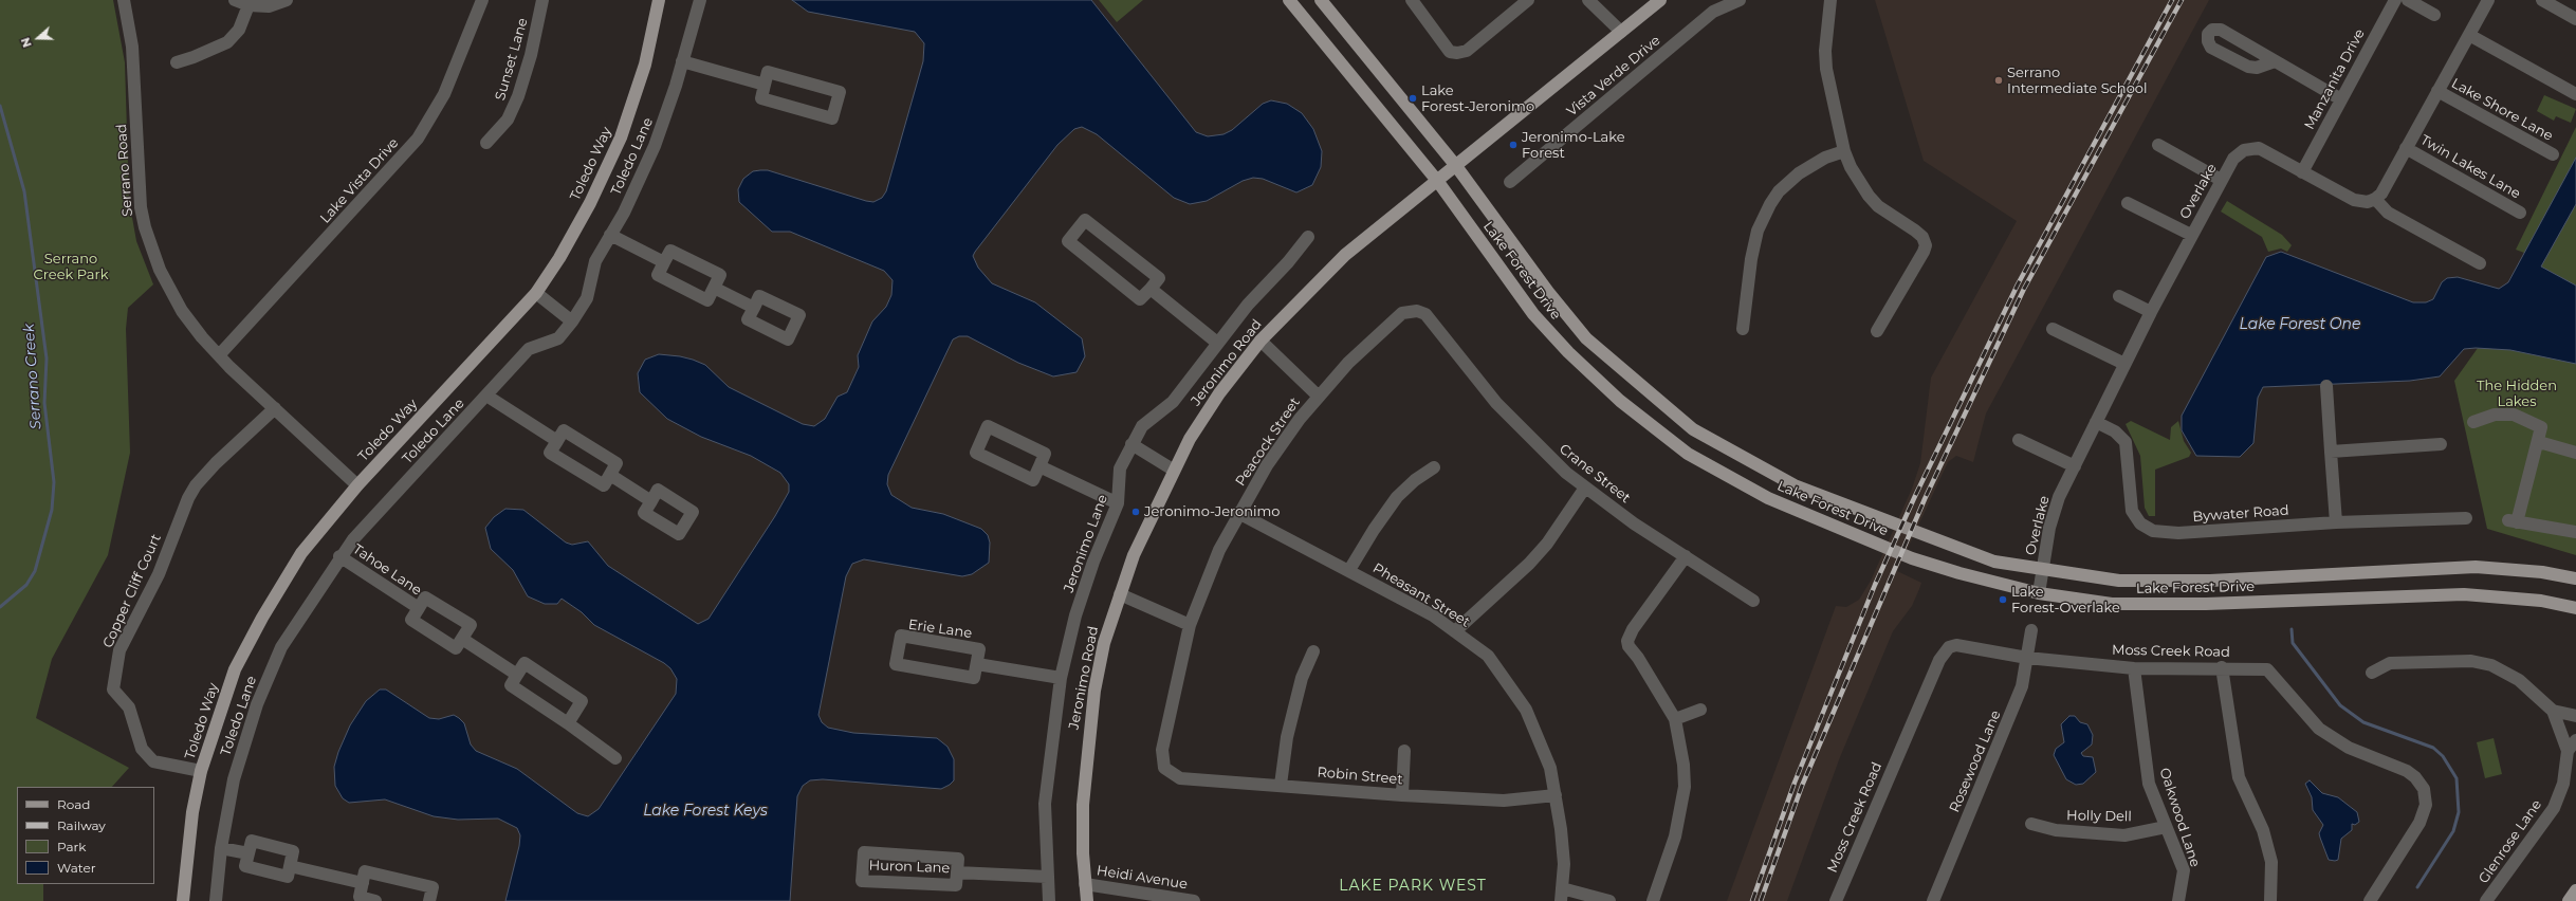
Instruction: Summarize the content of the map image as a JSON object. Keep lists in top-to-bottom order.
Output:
{
  "streets": {
    "main road": ["Toledo Way", "Lake Forest Drive", "Jeronimo Road"],
    "street": [
      "Sunset Lane",
      "Vista Verde Drive",
      "Manzanita Drive",
      "Lake Shore Lane",
      "Toledo Lane",
      "Twin Lakes Lane",
      "Serrano Road",
      "Lake Vista Drive",
      "Overlake",
      "Peacock Street",
      "Crane Street",
      "Bywater Road",
      "Jeronimo Lane",
      "Tahoe Lane",
      "Copper Cliff Court",
      "Pheasant Street",
      "Erie Lane",
      "Moss Creek Road",
      "Rosewood Lane",
      "Robin Street",
      "Holly Dell",
      "Oakwood Lane",
      "Glenrose Lane",
      "Huron Lane",
      "Heidi Avenue"
    ]
  },
  "crossings": [
    ["Manzanita Drive", "Overlake"],
    ["Toledo Lane", "Tahoe Lane"],
    ["Toledo Way", "Serrano Road"],
    ["Toledo Way", "Copper Cliff Court"],
    ["Serrano Road", "Lake Vista Drive"],
    ["Serrano Road", "Copper Cliff Court"],
    ["Overlake", "Lake Forest Drive"],
    ["Overlake", "Bywater Road"],
    ["Lake Forest Drive", "Jeronimo Road"],
    ["Jeronimo Road", "Heidi Avenue"],
    ["Peacock Street", "Crane Street"],
    ["Peacock Street", "Pheasant Street"],
    ["Peacock Street", "Robin Street"],
    ["Jeronimo Lane", "Huron Lane"],
    ["Pheasant Street", "Robin Street"],
    ["Moss Creek Road", "Rosewood Lane"],
    ["Moss Creek Road", "Oakwood Lane"],
    ["Holly Dell", "Oakwood Lane"]
  ],
  "districts": ["LAKE PARK WEST"],
  "water": ["Lake Forest One", "Serrano Creek", "Lake Forest Keys"],
  "parks": ["Serrano Creek Park", "The Hidden Lakes"],
  "places": [
    "Serrano Intermediate School",
    "Lake Forest-Jeronimo",
    "Jeronimo-Lake Forest",
    "Jeronimo-Jeronimo",
    "Lake Forest-Overlake"
  ],
  "legend": [
    "Road",
    "Railway",
    "Park",
    "Water"
  ],
  "north": "left"
}
